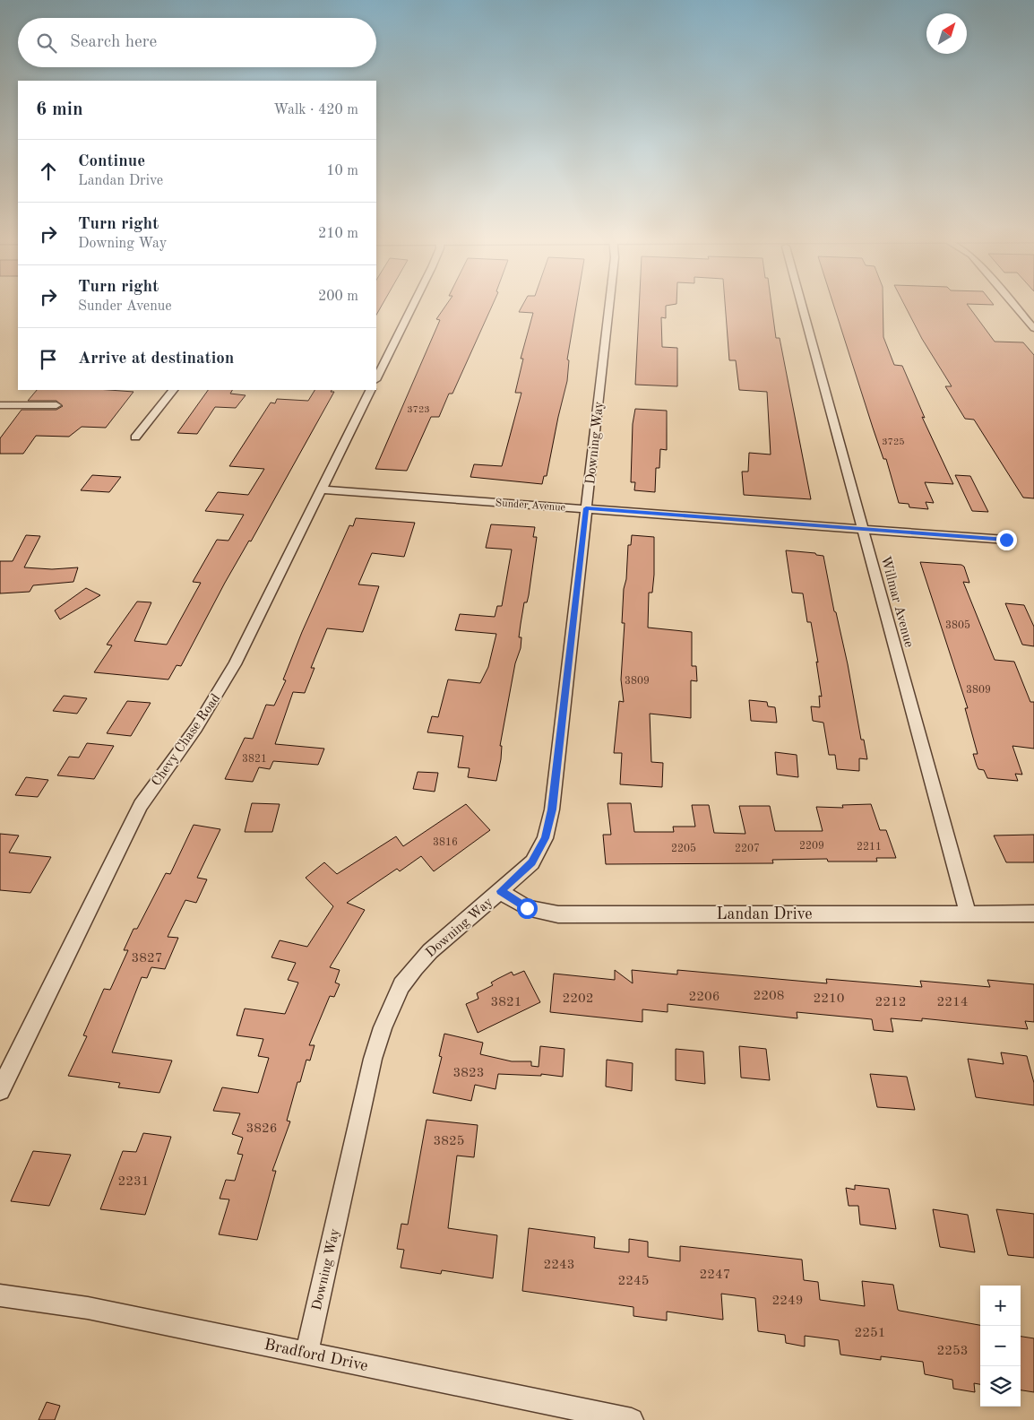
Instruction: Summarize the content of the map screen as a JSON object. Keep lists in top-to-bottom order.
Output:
{
  "streets": {
    "street": [
      "Downing Way",
      "Sunder Avenue",
      "Willmar Avenue",
      "Chevy Chase Road",
      "Landan Drive",
      "Bradford Drive"
    ]
  },
  "crossings": [
    ["Downing Way", "Sunder Avenue"],
    ["Downing Way", "Landan Drive"],
    ["Downing Way", "Bradford Drive"],
    ["Sunder Avenue", "Willmar Avenue"],
    ["Sunder Avenue", "Chevy Chase Road"],
    ["Willmar Avenue", "Landan Drive"]
  ],
  "house_numbers": [
    "3723",
    "3725",
    "3805",
    "3809",
    "3809",
    "3821",
    "3816",
    "2209",
    "2211",
    "2205",
    "2207",
    "3827",
    "2208",
    "2206",
    "2202",
    "2210",
    "3821",
    "2212",
    "2214",
    "3823",
    "3826",
    "3825",
    "2231",
    "2243",
    "2247",
    "2245",
    "2249",
    "2251",
    "2253"
  ],
  "north": "top right",
  "page": {
    "search": "Search here",
    "heading": ["6 min", "Walk · 420 m"],
    "list": [
      ["Continue", "Landan Drive", "10 m"],
      ["Turn right", "Downing Way", "210 m"],
      ["Turn right", "Sunder Avenue", "200 m"],
      "Arrive at destination"
    ],
    "map_buttons": ["+", "−"]
  }
}
